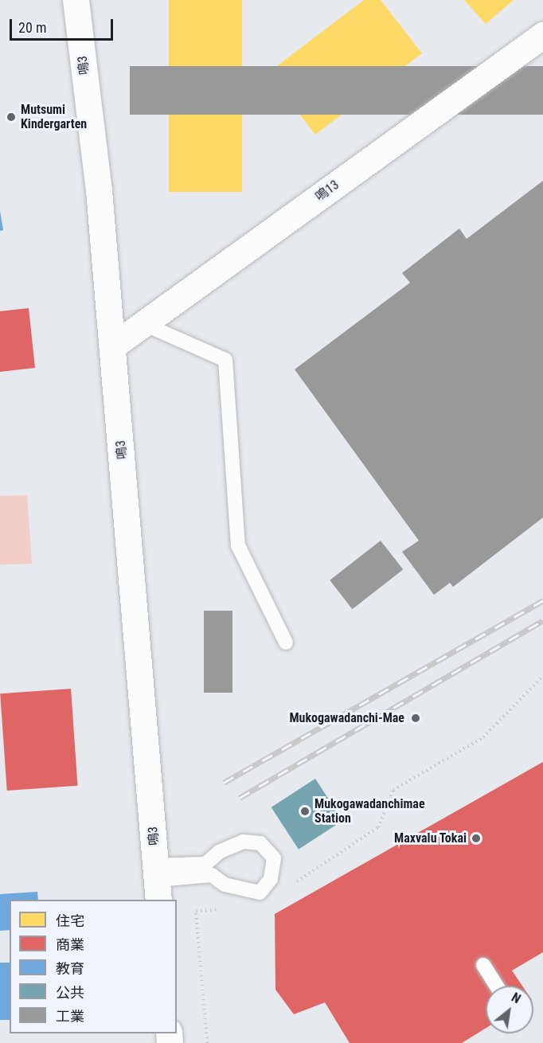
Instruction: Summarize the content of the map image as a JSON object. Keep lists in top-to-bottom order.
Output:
{
  "streets": {
    "street": ["鳴3", "鳴13"]
  },
  "crossings": [
    ["鳴3", "鳴13"]
  ],
  "places": [
    "Mutsumi Kindergarten",
    "Mukogawadanchi-Mae",
    "Mukogawadanchimae Station",
    "Maxvalu Tokai"
  ],
  "legend": [
    "住宅",
    "商業",
    "教育",
    "公共",
    "工業"
  ],
  "scale_bar": "20 m",
  "north": "top right"
}
